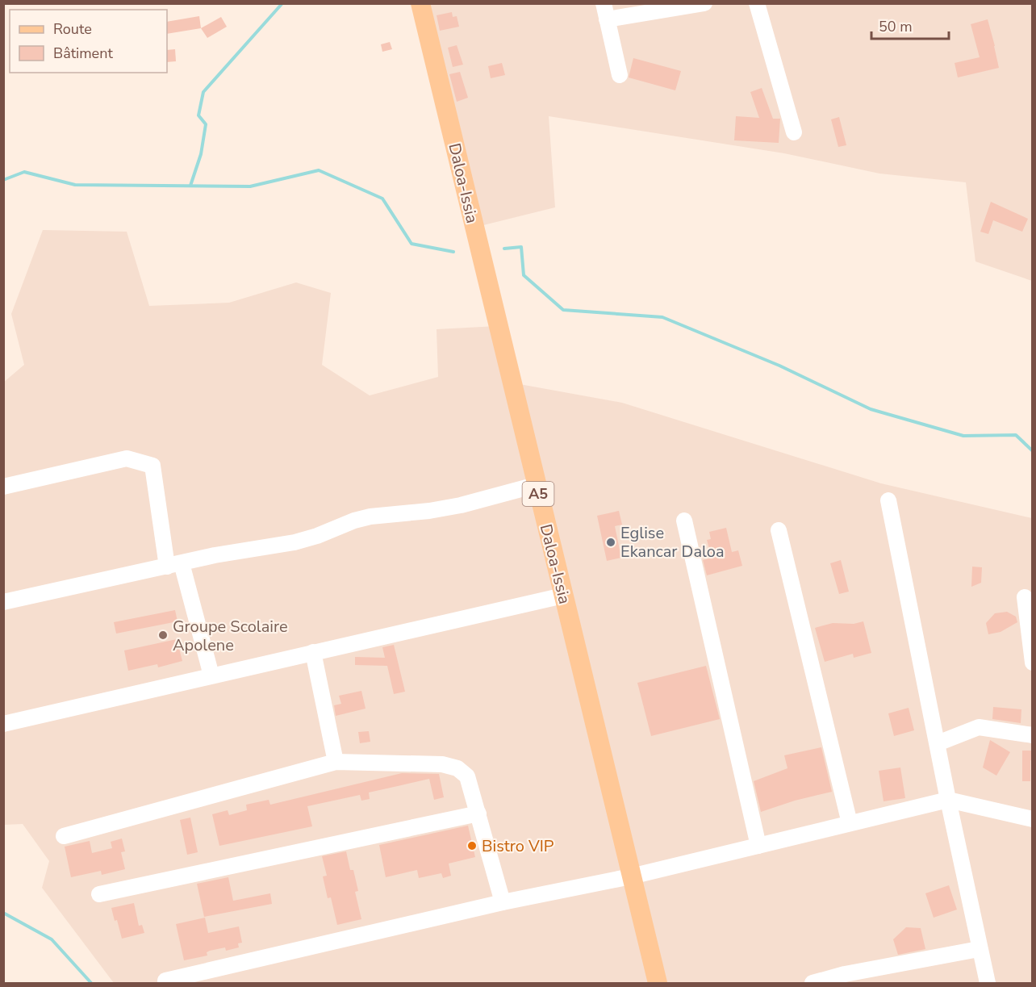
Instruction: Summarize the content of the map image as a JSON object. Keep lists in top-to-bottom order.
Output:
{
  "streets": {
    "main road": ["Daloa-Issia", "A5"]
  },
  "places": ["Eglise Ekancar Daloa", "Groupe Scolaire Apolene", "Bistro VIP"],
  "legend": ["Route", "Bâtiment"],
  "scale_bar": "50 m"
}
